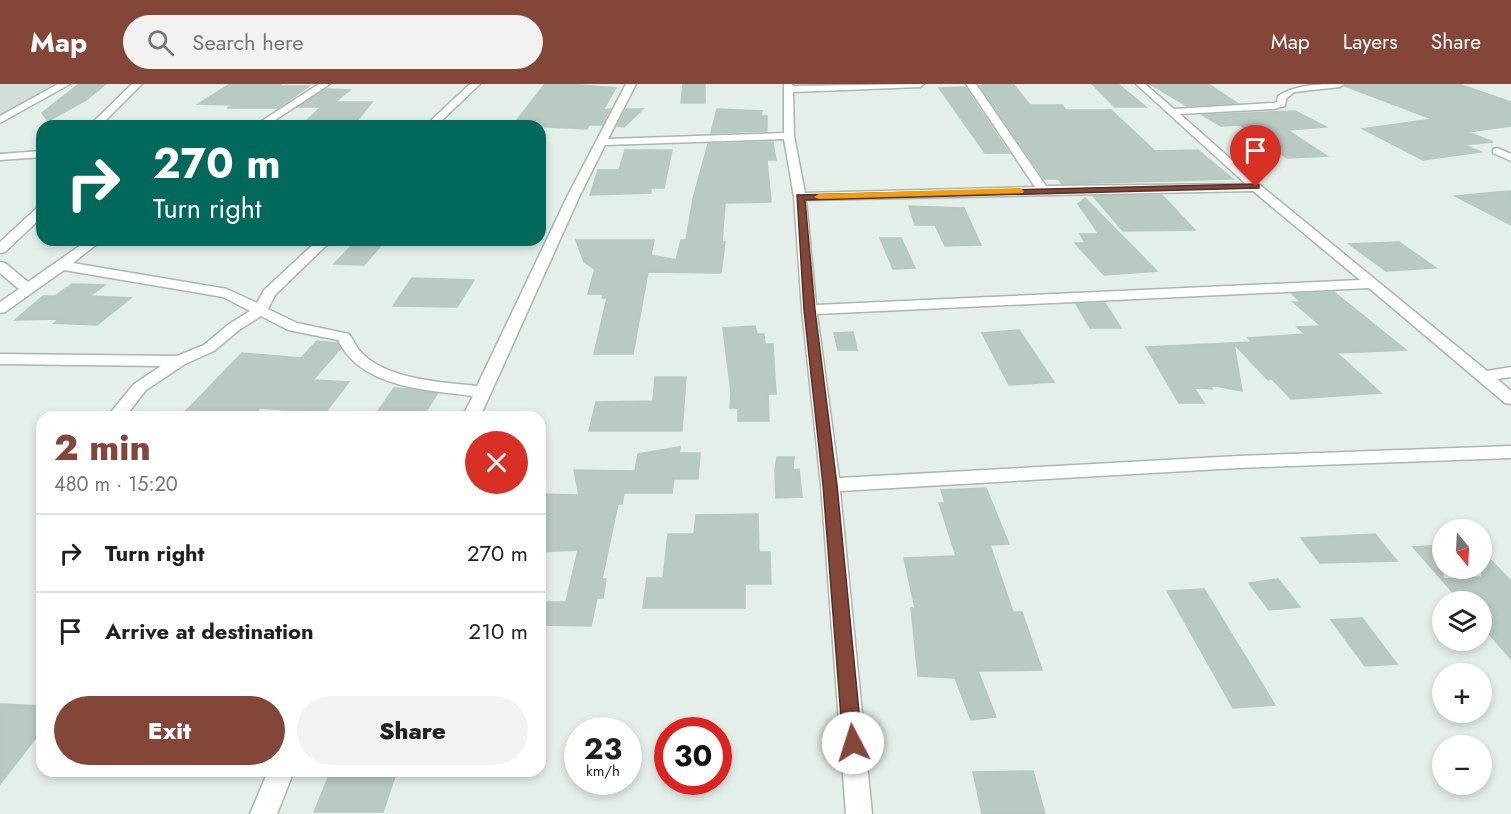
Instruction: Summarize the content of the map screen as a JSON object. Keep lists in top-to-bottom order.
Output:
{
  "north": "bottom",
  "page": {
    "header": "Map",
    "search": "Search here",
    "nav": ["Map", "Layers", "Share"],
    "turn": ["270 m", "Turn right"],
    "heading": ["2 min", "480 m · 15:20"],
    "list": [
      {
        "name": "Turn right",
        "value": "270 m"
      },
      {
        "name": "Arrive at destination",
        "value": "210 m"
      }
    ],
    "map_buttons": ["+", "−"],
    "buttons": ["Exit", "Share"],
    "speed": "23 km/h",
    "limit": "30"
  }
}
